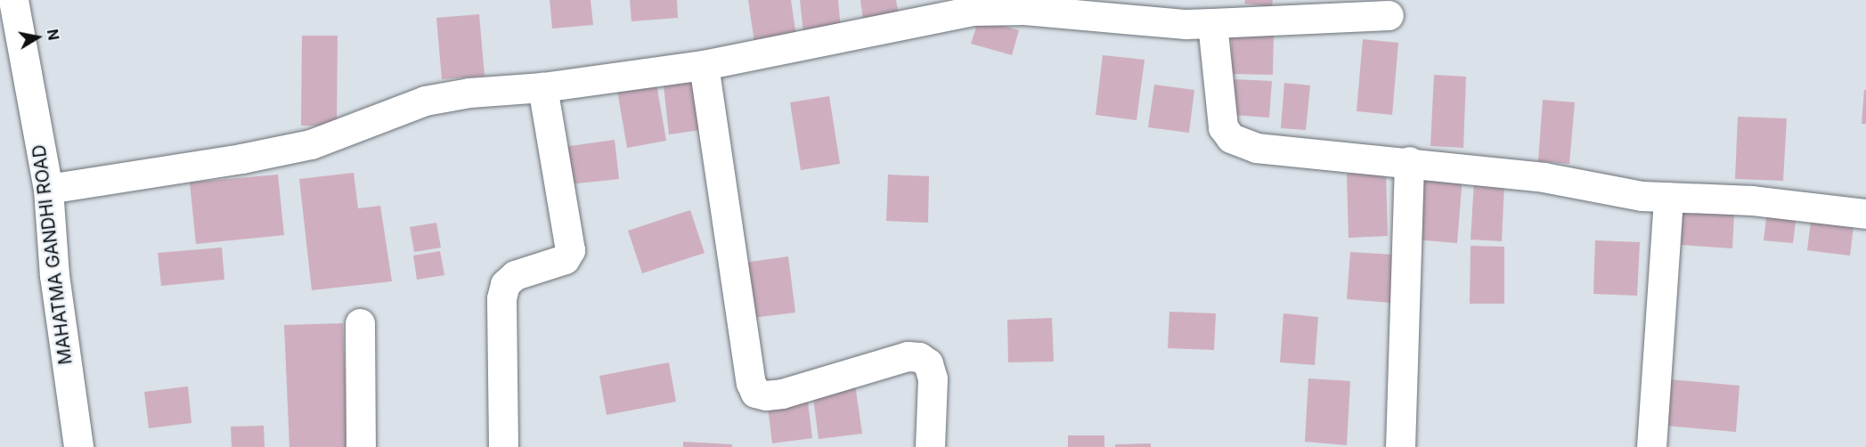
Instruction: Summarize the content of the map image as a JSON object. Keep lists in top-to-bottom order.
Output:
{
  "streets": {
    "street": ["MAHATMA GANDHI ROAD"]
  },
  "north": "right"
}
